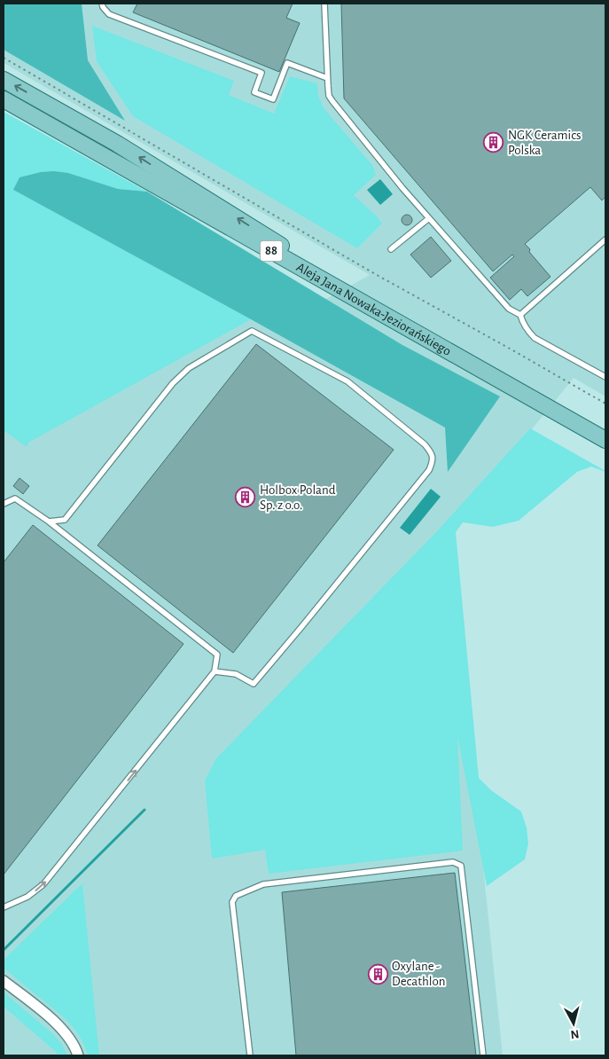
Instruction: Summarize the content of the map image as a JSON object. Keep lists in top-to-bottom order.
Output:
{
  "streets": {
    "main road": ["88", "Aleja Jana Nowaka-Jeziorańskiego"]
  },
  "places": {
    "building": ["NGK Ceramics Polska", "Holbox Poland Sp. z o.o.", "Oxylane - Decathlon"]
  },
  "north": "bottom"
}
